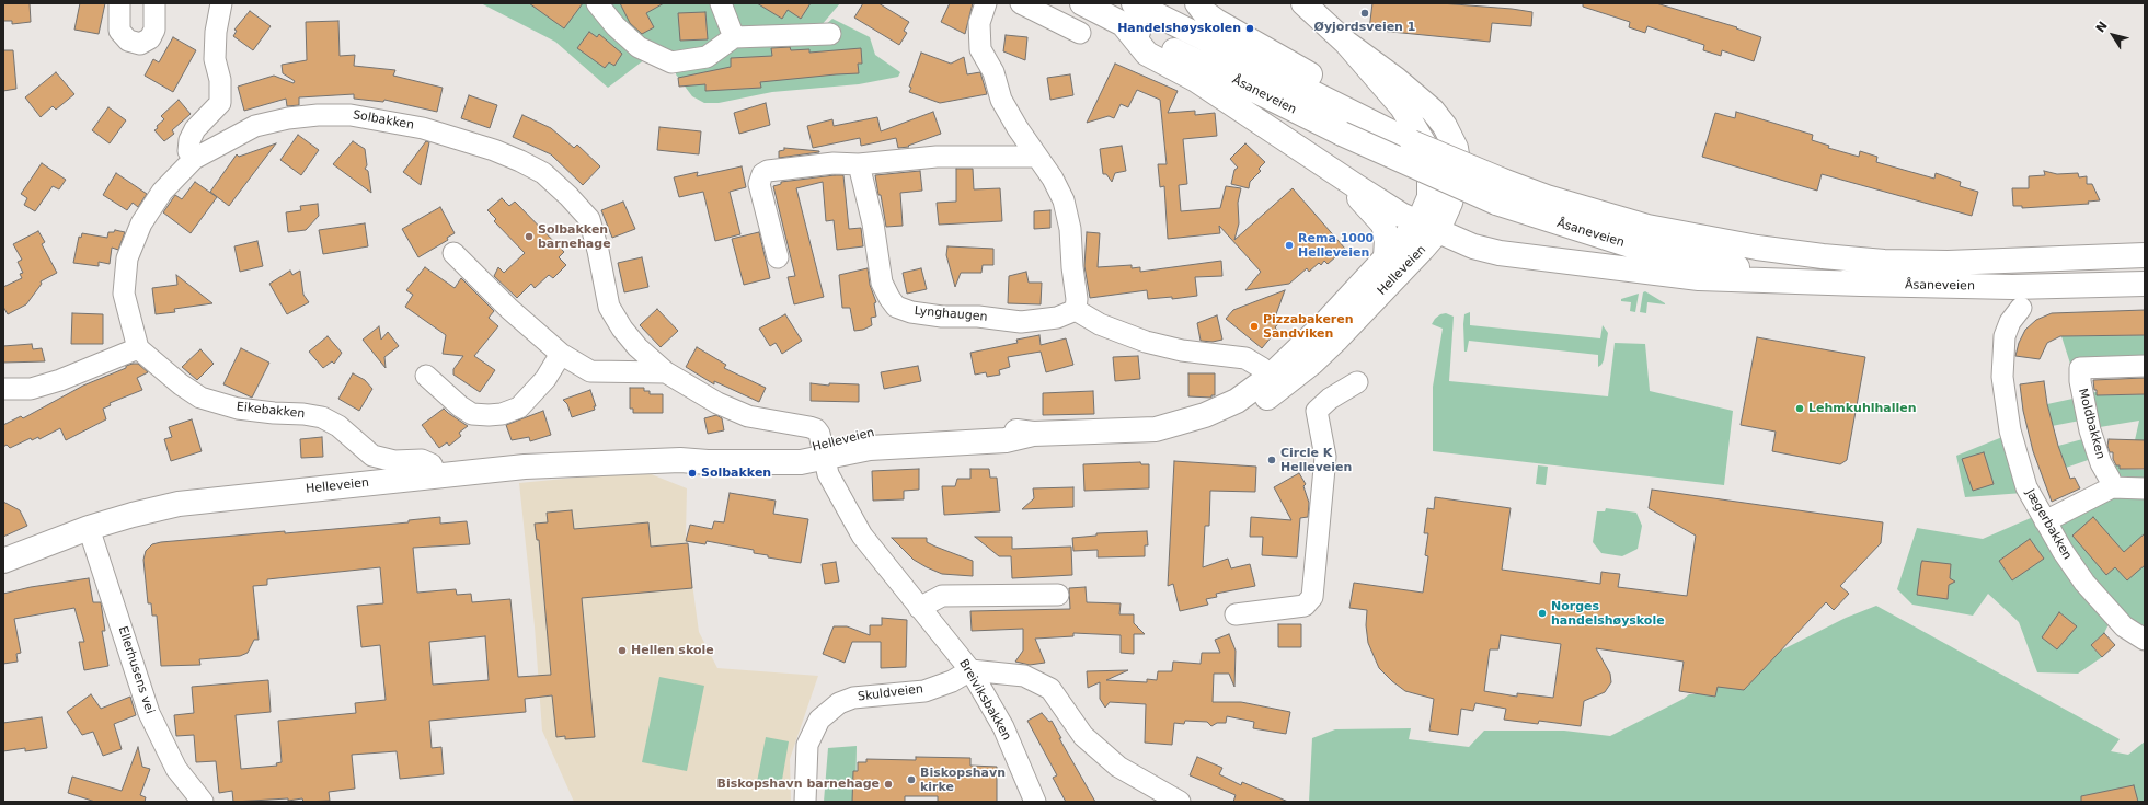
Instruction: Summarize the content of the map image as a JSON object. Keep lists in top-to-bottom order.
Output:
{
  "streets": {
    "main road": ["Åsaneveien", "Helleveien"],
    "street": [
      "Solbakken",
      "Lynghaugen",
      "Eikebakken",
      "Moldbakken",
      "Jægerbakken",
      "Ellerhusens vei",
      "Skuldveien",
      "Breiviksbakken"
    ]
  },
  "crossings": [
    ["Solbakken", "Helleveien"],
    ["Solbakken", "Eikebakken"],
    ["Solbakken", "Breiviksbakken"],
    ["Helleveien", "Eikebakken"],
    ["Helleveien", "Ellerhusens vei"],
    ["Helleveien", "Breiviksbakken"],
    ["Skuldveien", "Breiviksbakken"]
  ],
  "places": [
    "Øyjordsveien 1",
    "Handelshøyskolen",
    "Solbakken barnehage",
    "Rema 1000 Helleveien",
    "Pizzabakeren Sandviken",
    "Lehmkuhlhallen",
    "Circle K Helleveien",
    "Solbakken",
    "Norges handelshøyskole",
    "Hellen skole",
    "Biskopshavn kirke",
    "Biskopshavn barnehage"
  ],
  "north": "top left"
}
